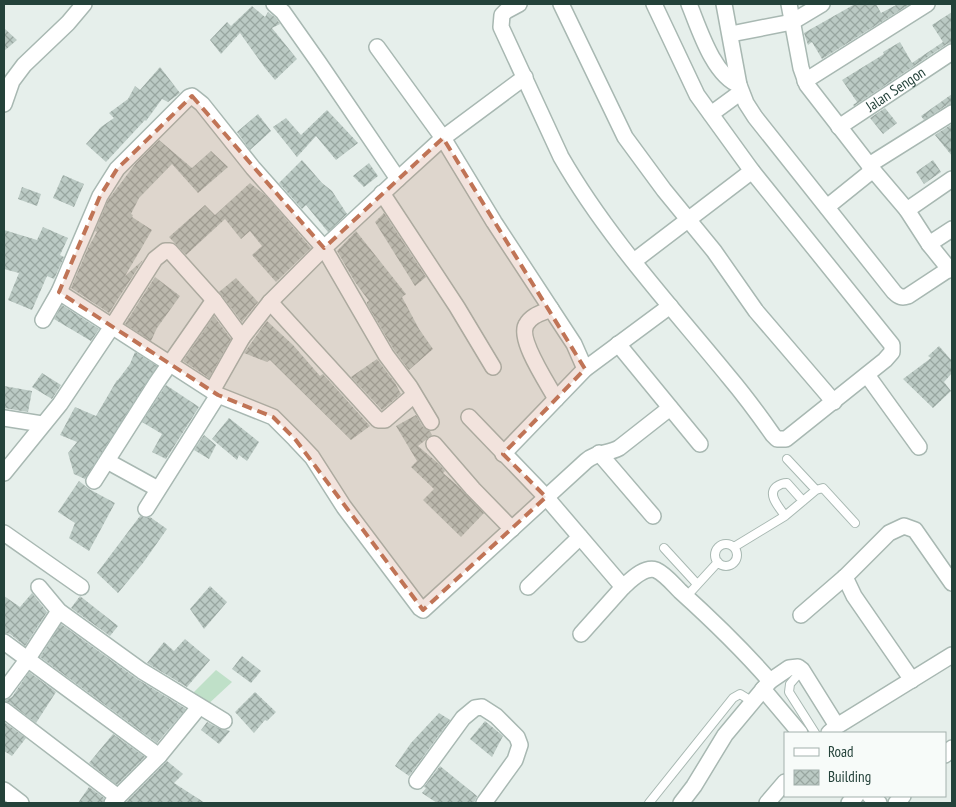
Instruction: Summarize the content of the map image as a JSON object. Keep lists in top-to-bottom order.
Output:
{
  "streets": {
    "street": ["Jalan Sengon"]
  },
  "legend": ["Road", "Building"]
}
